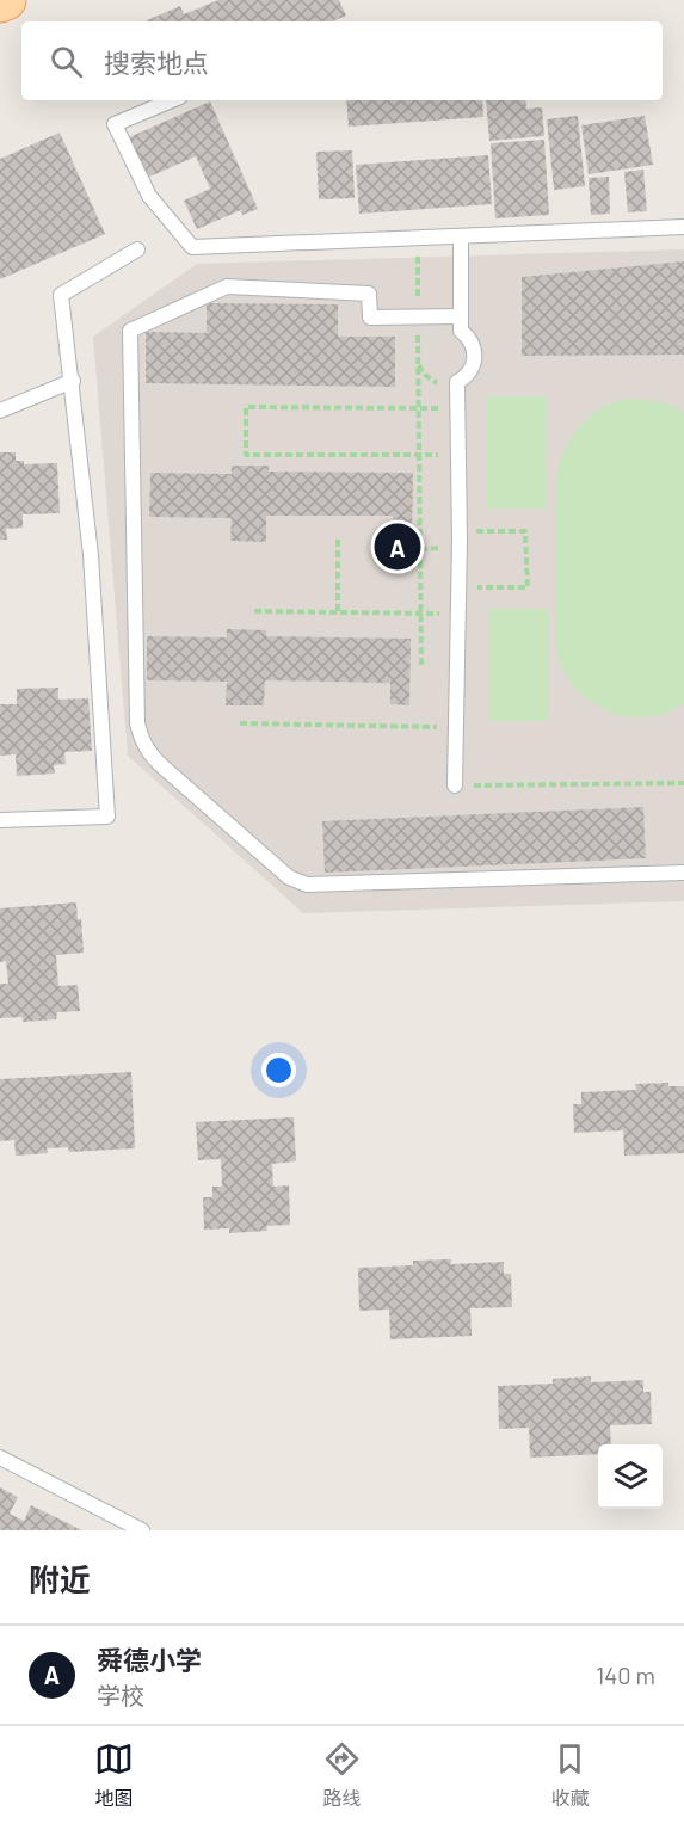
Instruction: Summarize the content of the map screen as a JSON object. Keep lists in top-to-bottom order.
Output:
{
  "page": {
    "search": "搜索地点",
    "pins": "A",
    "heading": "附近",
    "list": [
      {
        "mark": "A",
        "name": "舜德小学",
        "note": "学校",
        "value": "140 m"
      }
    ],
    "nav": ["地图", "路线", "收藏"]
  }
}
